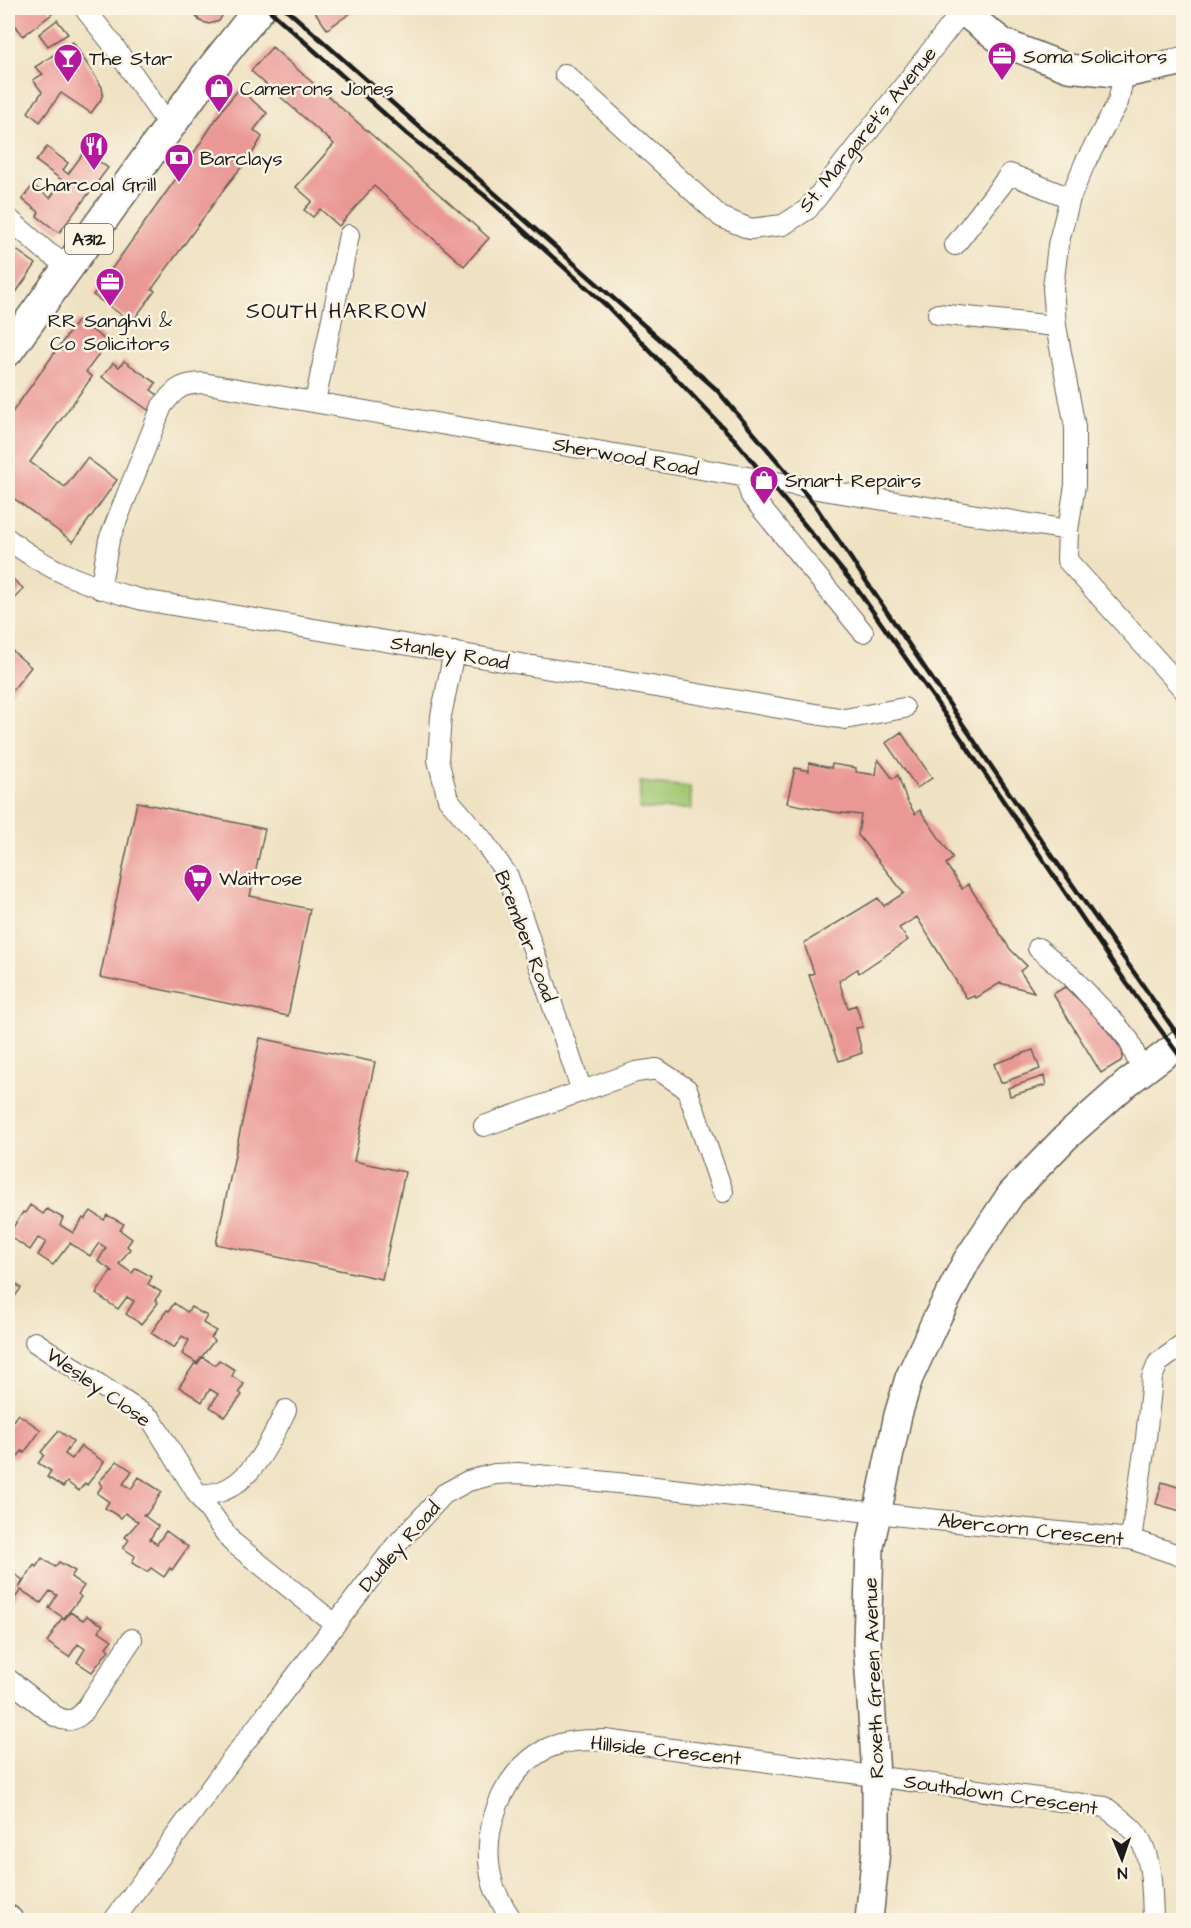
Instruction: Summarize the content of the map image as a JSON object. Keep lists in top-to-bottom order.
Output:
{
  "streets": {
    "main road": ["A312"],
    "street": [
      "St. Margaret's Avenue",
      "Sherwood Road",
      "Stanley Road",
      "Brember Road",
      "Wesley Close",
      "Abercorn Crescent",
      "Dudley Road",
      "Roxeth Green Avenue",
      "Hillside Crescent",
      "Southdown Crescent"
    ]
  },
  "crossings": [
    ["Sherwood Road", "Stanley Road"],
    ["Stanley Road", "Brember Road"],
    ["Wesley Close", "Dudley Road"],
    ["Abercorn Crescent", "Dudley Road"],
    ["Abercorn Crescent", "Roxeth Green Avenue"],
    ["Dudley Road", "Roxeth Green Avenue"],
    ["Roxeth Green Avenue", "Hillside Crescent"],
    ["Roxeth Green Avenue", "Southdown Crescent"],
    ["Hillside Crescent", "Southdown Crescent"]
  ],
  "districts": ["SOUTH HARROW"],
  "places": {
    "office": ["Soma Solicitors", "RR Sanghvi & Co Solicitors"],
    "bar": ["The Star"],
    "shop": ["Camerons Jones", "Smart Repairs"],
    "restaurant": ["Charcoal Grill"],
    "bank": ["Barclays"],
    "supermarket": ["Waitrose"]
  },
  "north": "bottom"
}
